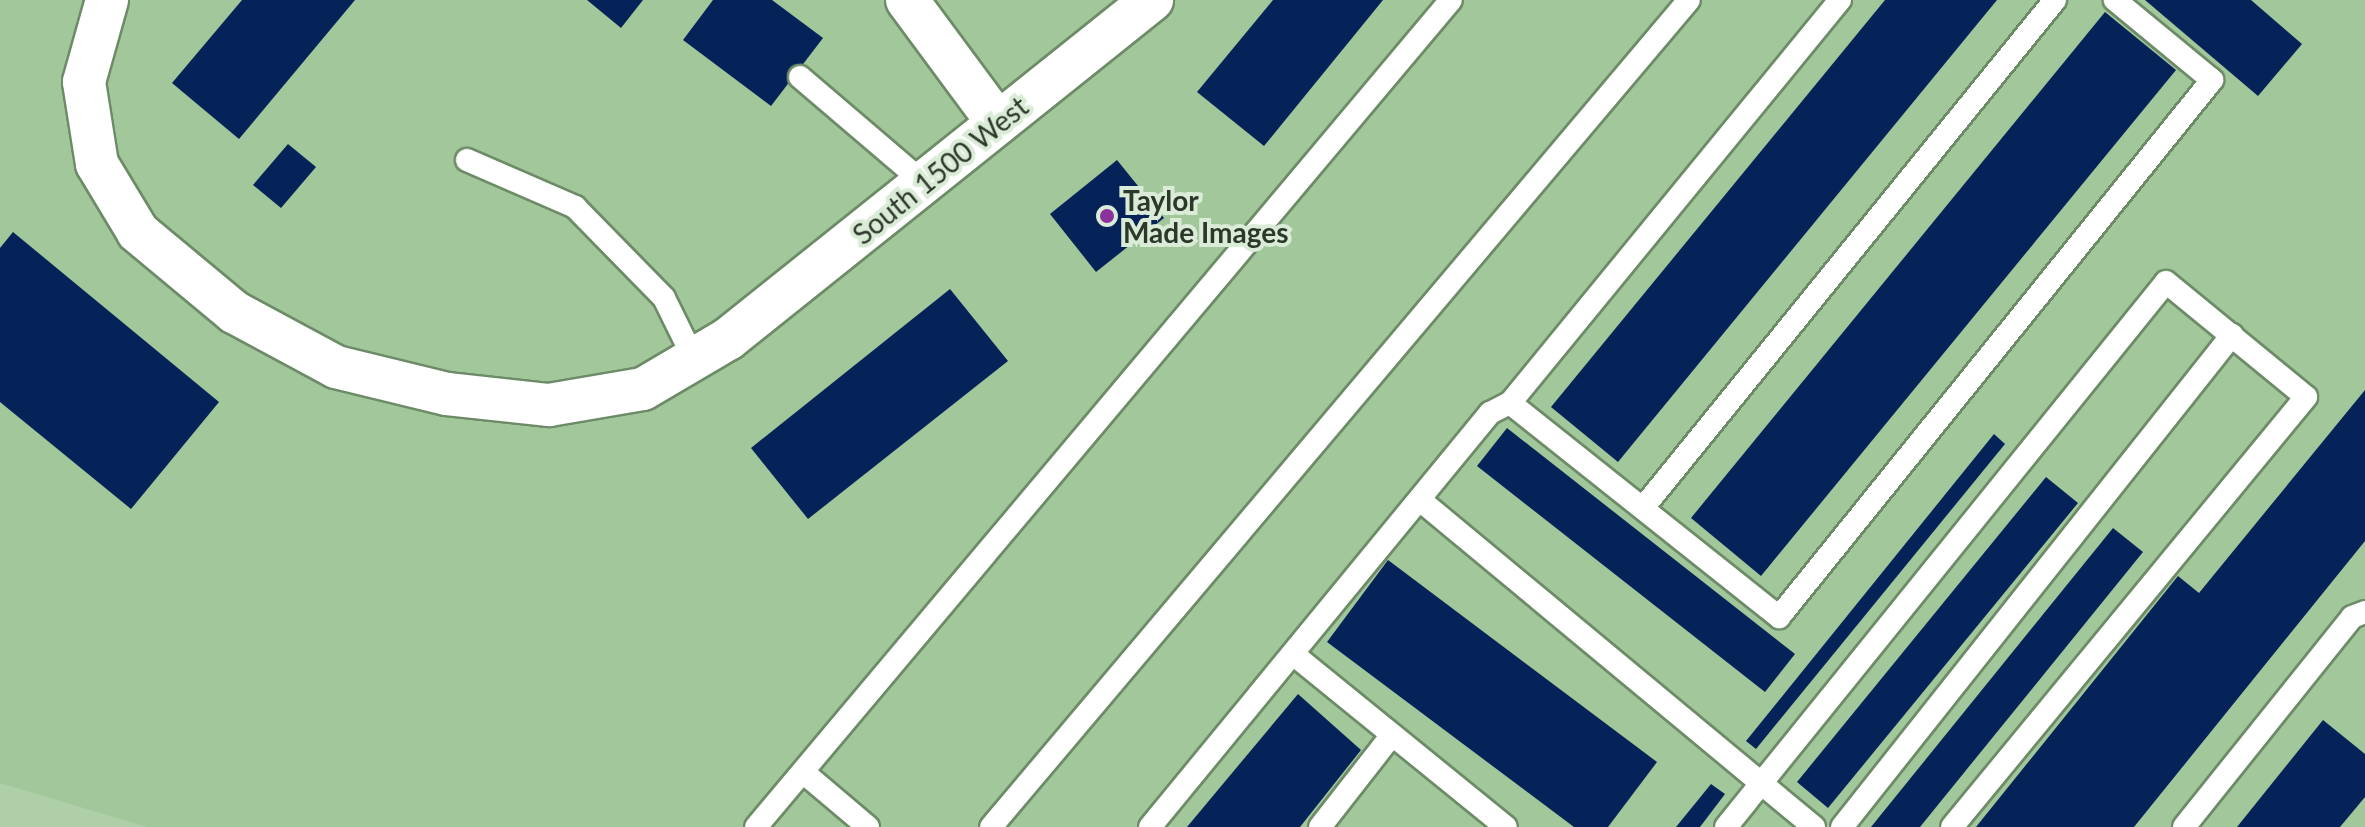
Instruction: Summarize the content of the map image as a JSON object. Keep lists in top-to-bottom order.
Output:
{
  "streets": {
    "street": ["South 1500 West"]
  },
  "places": ["Taylor Made Images"]
}
